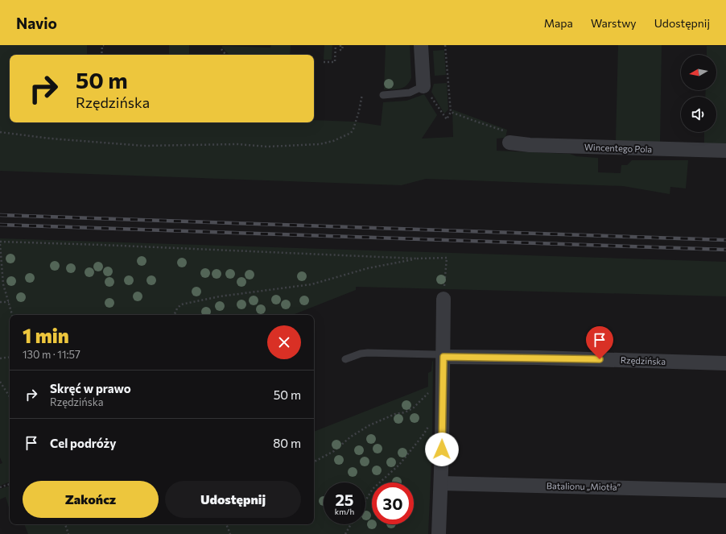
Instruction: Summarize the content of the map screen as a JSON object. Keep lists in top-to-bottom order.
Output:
{
  "streets": {
    "street": ["Wincentego Pola", "Rzędzińska", "Batalionu „Miotła”"]
  },
  "north": "left",
  "page": {
    "header": "Navio",
    "nav": ["Mapa", "Warstwy", "Udostępnij"],
    "turn": ["50 m", "Rzędzińska"],
    "heading": ["1 min", "130 m · 11:57"],
    "list": [
      {
        "name": "Skręć w prawo",
        "note": "Rzędzińska",
        "value": "50 m"
      },
      {
        "name": "Cel podróży",
        "value": "80 m"
      }
    ],
    "buttons": ["Zakończ", "Udostępnij"],
    "speed": "25 km/h",
    "limit": "30"
  }
}
